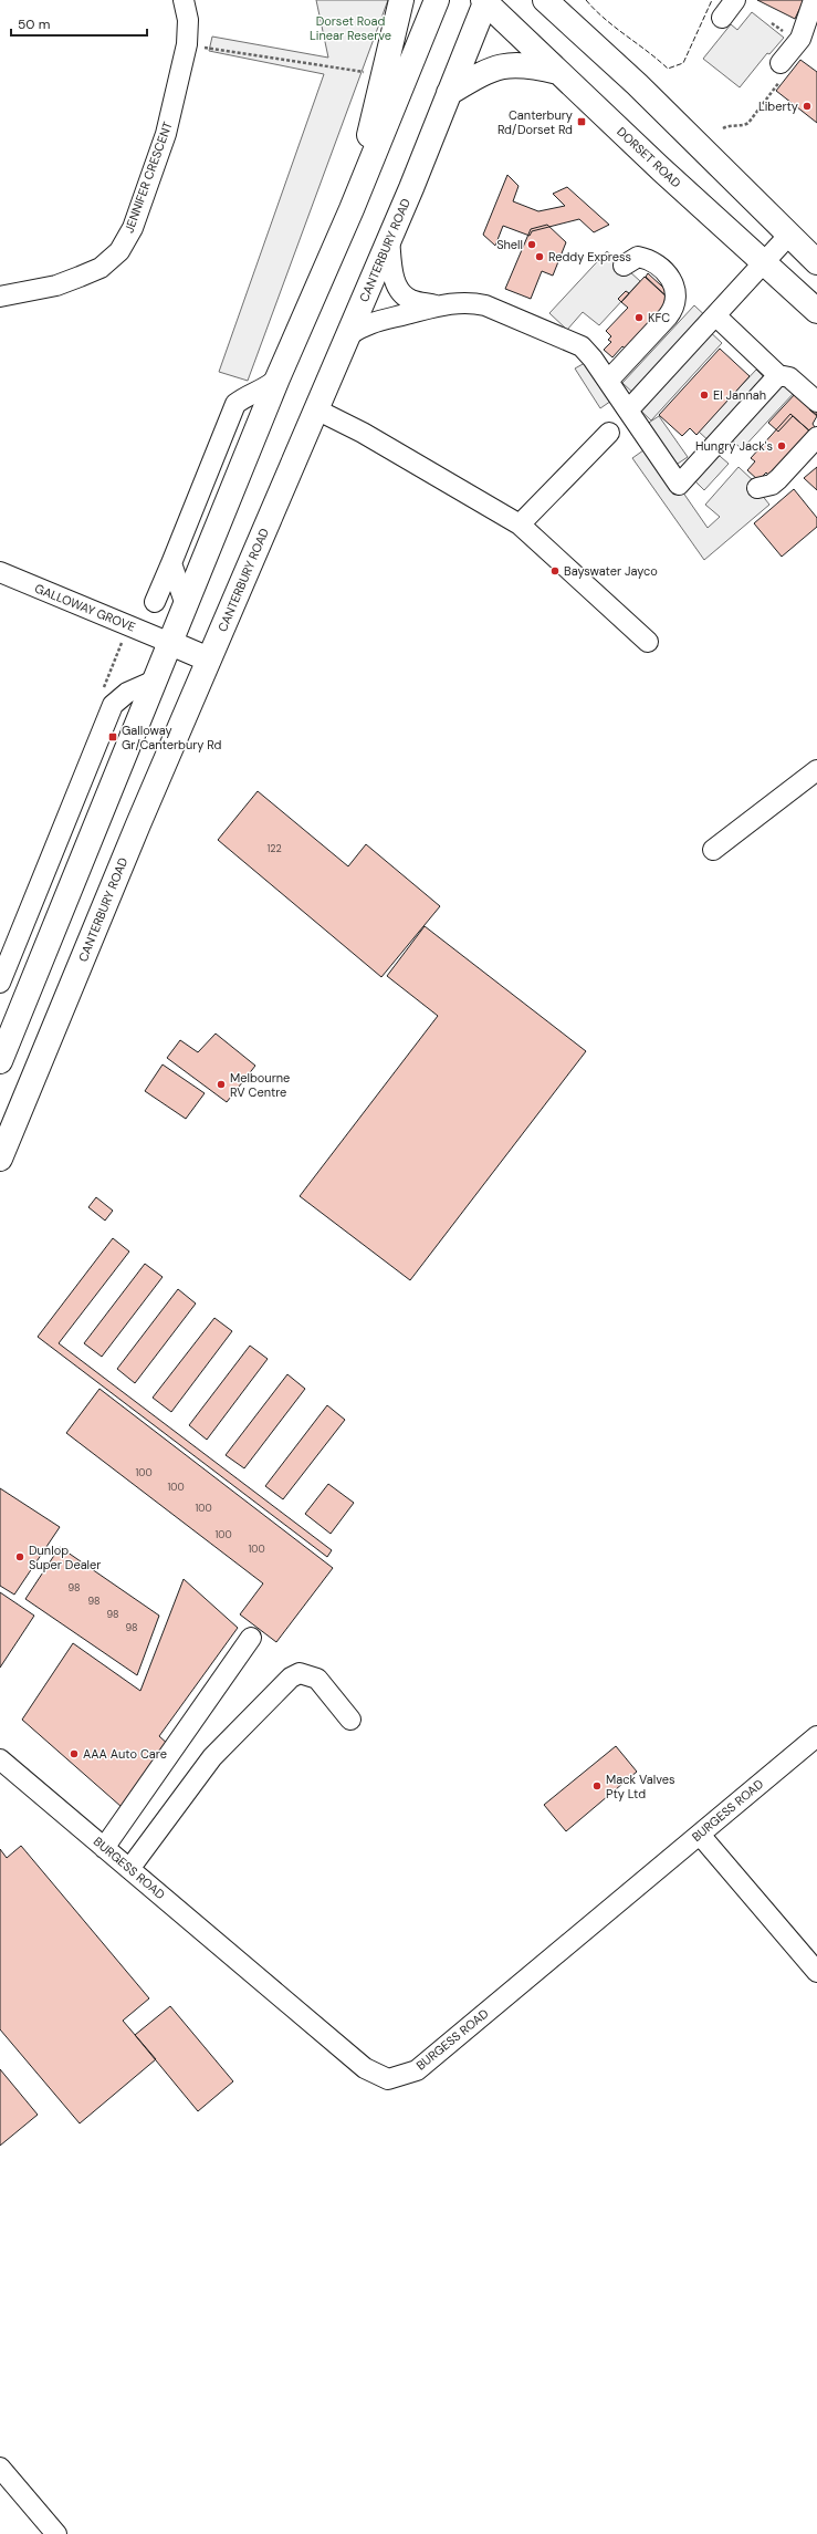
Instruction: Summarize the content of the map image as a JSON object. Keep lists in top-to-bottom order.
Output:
{
  "streets": {
    "main road": ["DORSET ROAD", "CANTERBURY ROAD"],
    "street": ["JENNIFER CRESCENT", "GALLOWAY GROVE", "BURGESS ROAD"]
  },
  "crossings": [
    ["DORSET ROAD", "CANTERBURY ROAD"]
  ],
  "parks": ["Dorset Road Linear Reserve"],
  "places": {
    "other": [
      "Liberty",
      "Shell",
      "Reddy Express",
      "KFC",
      "El Jannah",
      "Hungry Jack's",
      "Bayswater Jayco",
      "Melbourne RV Centre",
      "Dunlop Super Dealer",
      "AAA Auto Care",
      "Mack Valves Pty Ltd"
    ],
    "transit": ["Canterbury Rd/Dorset Rd", "Galloway Gr/Canterbury Rd"]
  },
  "house_numbers": [
    "122",
    "100",
    "100",
    "100",
    "100",
    "100",
    "98",
    "98",
    "98",
    "98"
  ],
  "scale_bar": "50 m"
}
